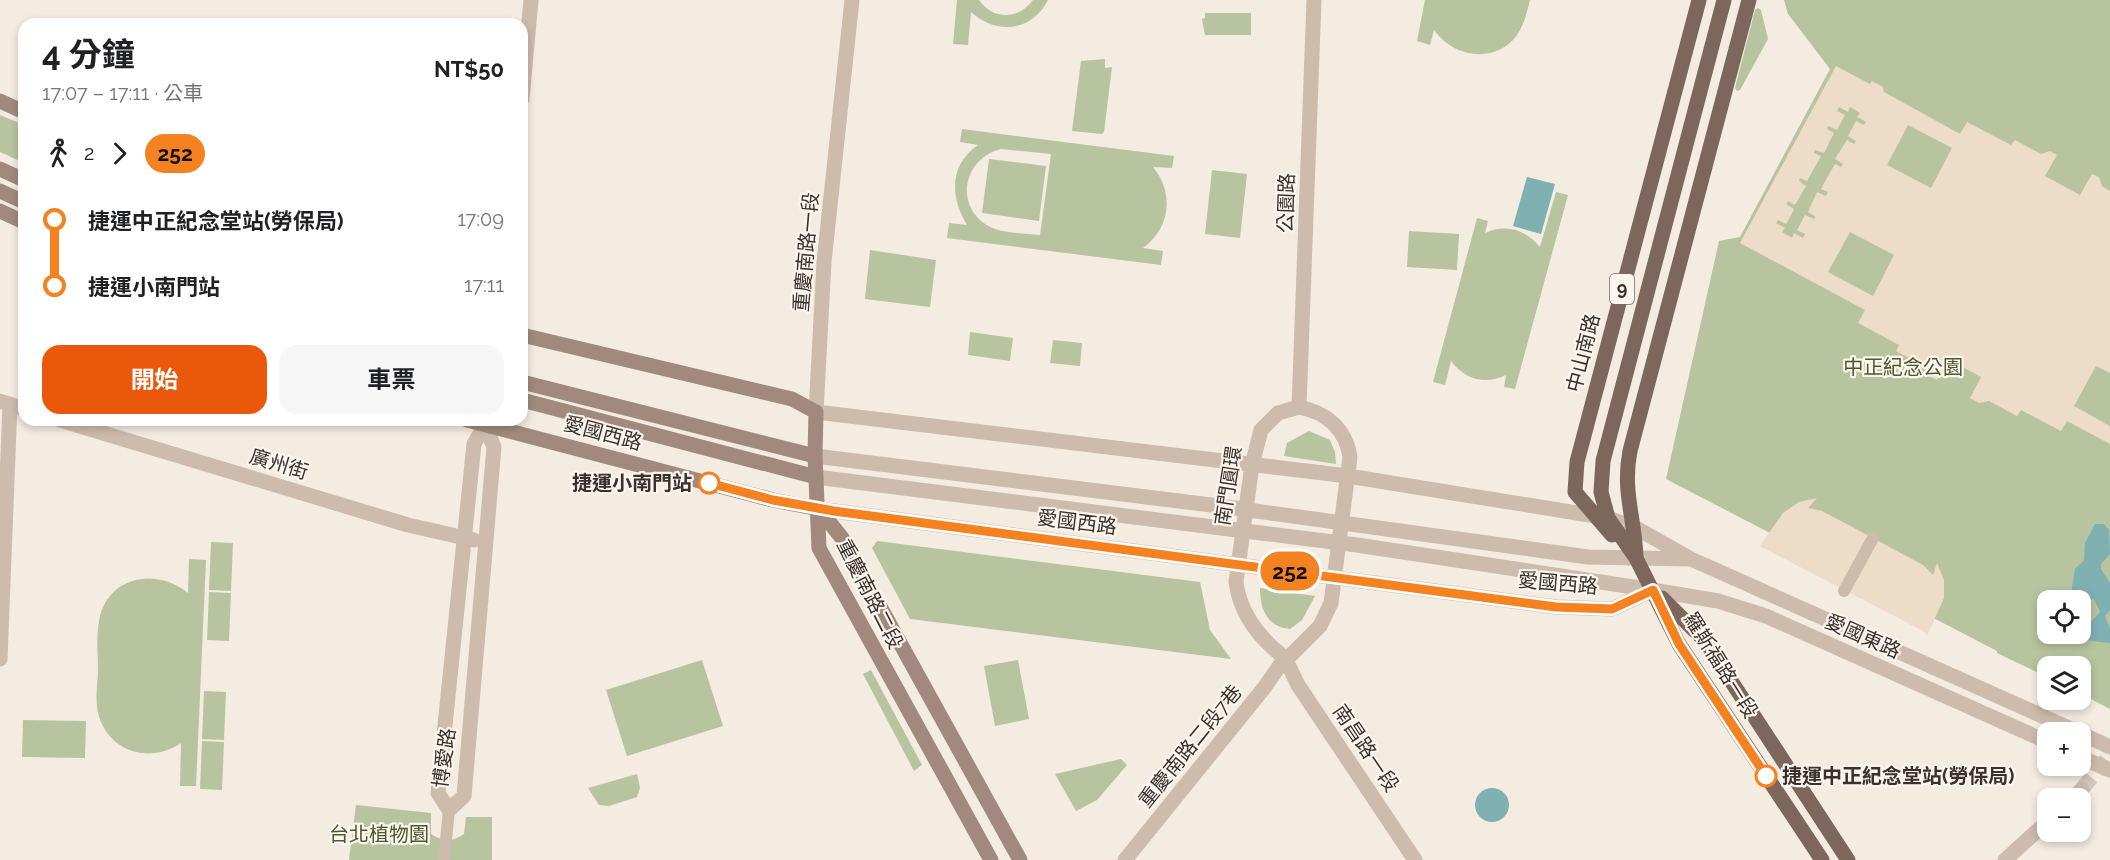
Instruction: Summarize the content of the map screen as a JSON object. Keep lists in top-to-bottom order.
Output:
{
  "streets": {
    "main road": [
      "重慶南路一段",
      "9",
      "中山南路",
      "愛國西路",
      "重慶南路二段",
      "羅斯福路一段"
    ],
    "street": [
      "公園路",
      "廣州街",
      "南門圓環",
      "愛國東路",
      "重慶南路二段7巷",
      "南昌路一段",
      "博愛路"
    ]
  },
  "crossings": [
    ["公園路", "南門圓環"],
    ["重慶南路一段", "愛國西路"],
    ["重慶南路一段", "重慶南路二段"],
    ["中山南路", "愛國西路"],
    ["中山南路", "愛國東路"],
    ["中山南路", "羅斯福路一段"],
    ["愛國西路", "南門圓環"],
    ["愛國西路", "重慶南路二段"],
    ["愛國西路", "愛國東路"],
    ["愛國西路", "羅斯福路一段"],
    ["廣州街", "博愛路"],
    ["南門圓環", "重慶南路二段7巷"],
    ["南門圓環", "南昌路一段"],
    ["愛國東路", "羅斯福路一段"],
    ["重慶南路二段7巷", "南昌路一段"]
  ],
  "parks": ["中正紀念公園", "台北植物園"],
  "places": ["捷運小南門站", "捷運中正紀念堂站(勞保局)"],
  "lines": ["bus line 252"],
  "page": {
    "on_map": "252",
    "heading": ["4 分鐘", "17:07 – 17:11 · 公車", "NT$50"],
    "legs": ["2", "252"],
    "list": [
      {
        "name": "捷運中正紀念堂站(勞保局)",
        "value": "17:09"
      },
      {
        "name": "捷運小南門站",
        "value": "17:11"
      }
    ],
    "buttons": ["開始", "車票"],
    "map_buttons": ["+", "−"]
  }
}
